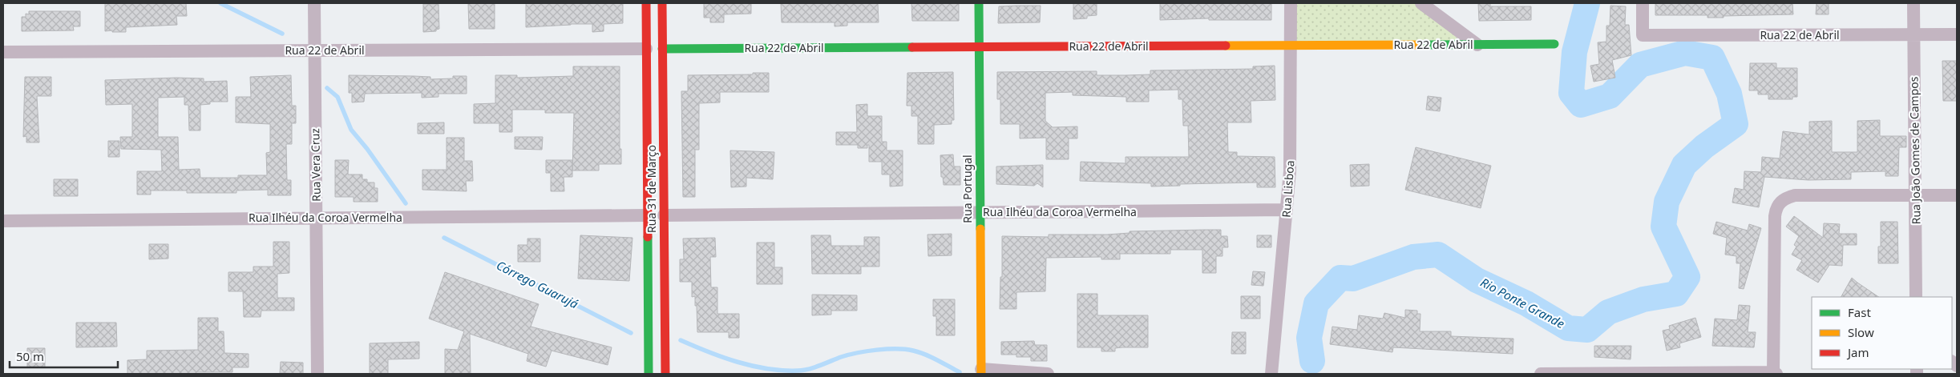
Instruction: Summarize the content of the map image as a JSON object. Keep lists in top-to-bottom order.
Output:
{
  "streets": {
    "street": [
      "Rua 22 de Abril",
      "Rua João Gomes de Campos",
      "Rua Vera Cruz",
      "Rua 31 de Março",
      "Rua Portugal",
      "Rua Lisboa",
      "Rua Ilhéu da Coroa Vermelha"
    ]
  },
  "crossings": [
    ["Rua 22 de Abril", "Rua João Gomes de Campos"],
    ["Rua 22 de Abril", "Rua Vera Cruz"],
    ["Rua 22 de Abril", "Rua 31 de Março"],
    ["Rua 22 de Abril", "Rua Portugal"],
    ["Rua 22 de Abril", "Rua Lisboa"],
    ["Rua Vera Cruz", "Rua Ilhéu da Coroa Vermelha"],
    ["Rua 31 de Março", "Rua Ilhéu da Coroa Vermelha"],
    ["Rua Portugal", "Rua Ilhéu da Coroa Vermelha"],
    ["Rua Lisboa", "Rua Ilhéu da Coroa Vermelha"]
  ],
  "water": ["Córrego Guarujá", "Rio Ponte Grande"],
  "legend": ["Fast", "Slow", "Jam"],
  "scale_bar": "50 m"
}
